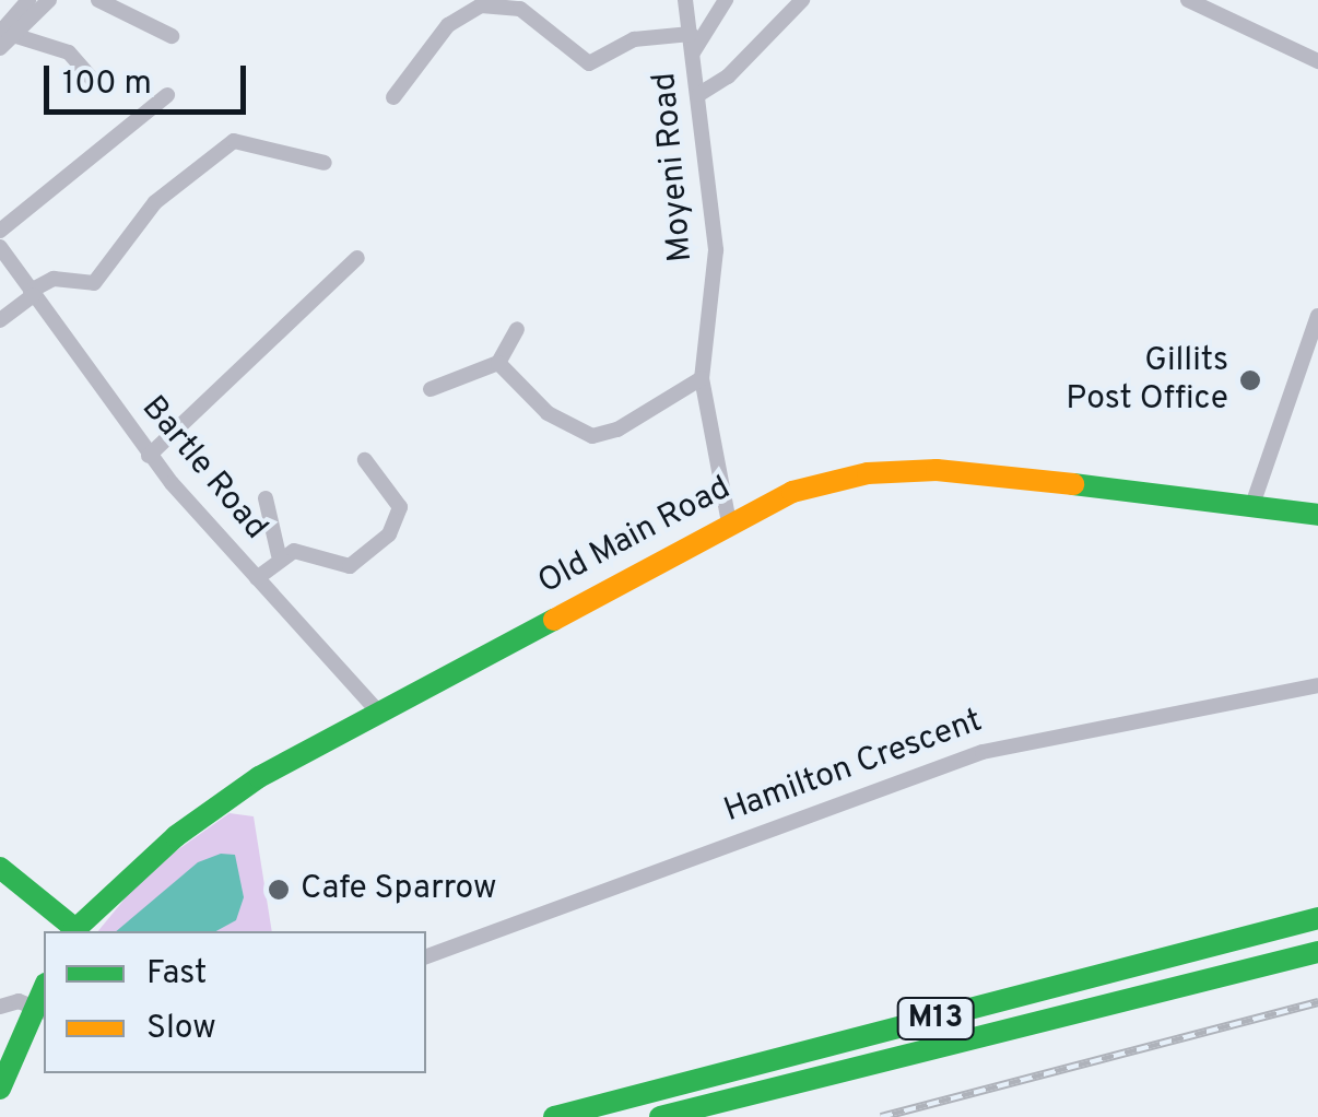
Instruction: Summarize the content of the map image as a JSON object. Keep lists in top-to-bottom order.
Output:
{
  "streets": {
    "main road": ["Old Main Road", "M13"],
    "street": ["Moyeni Road", "Bartle Road", "Hamilton Crescent"]
  },
  "crossings": [
    ["Moyeni Road", "Old Main Road"],
    ["Bartle Road", "Old Main Road"]
  ],
  "places": ["Gillits Post Office", "Cafe Sparrow"],
  "legend": ["Fast", "Slow"],
  "scale_bar": "100 m"
}
